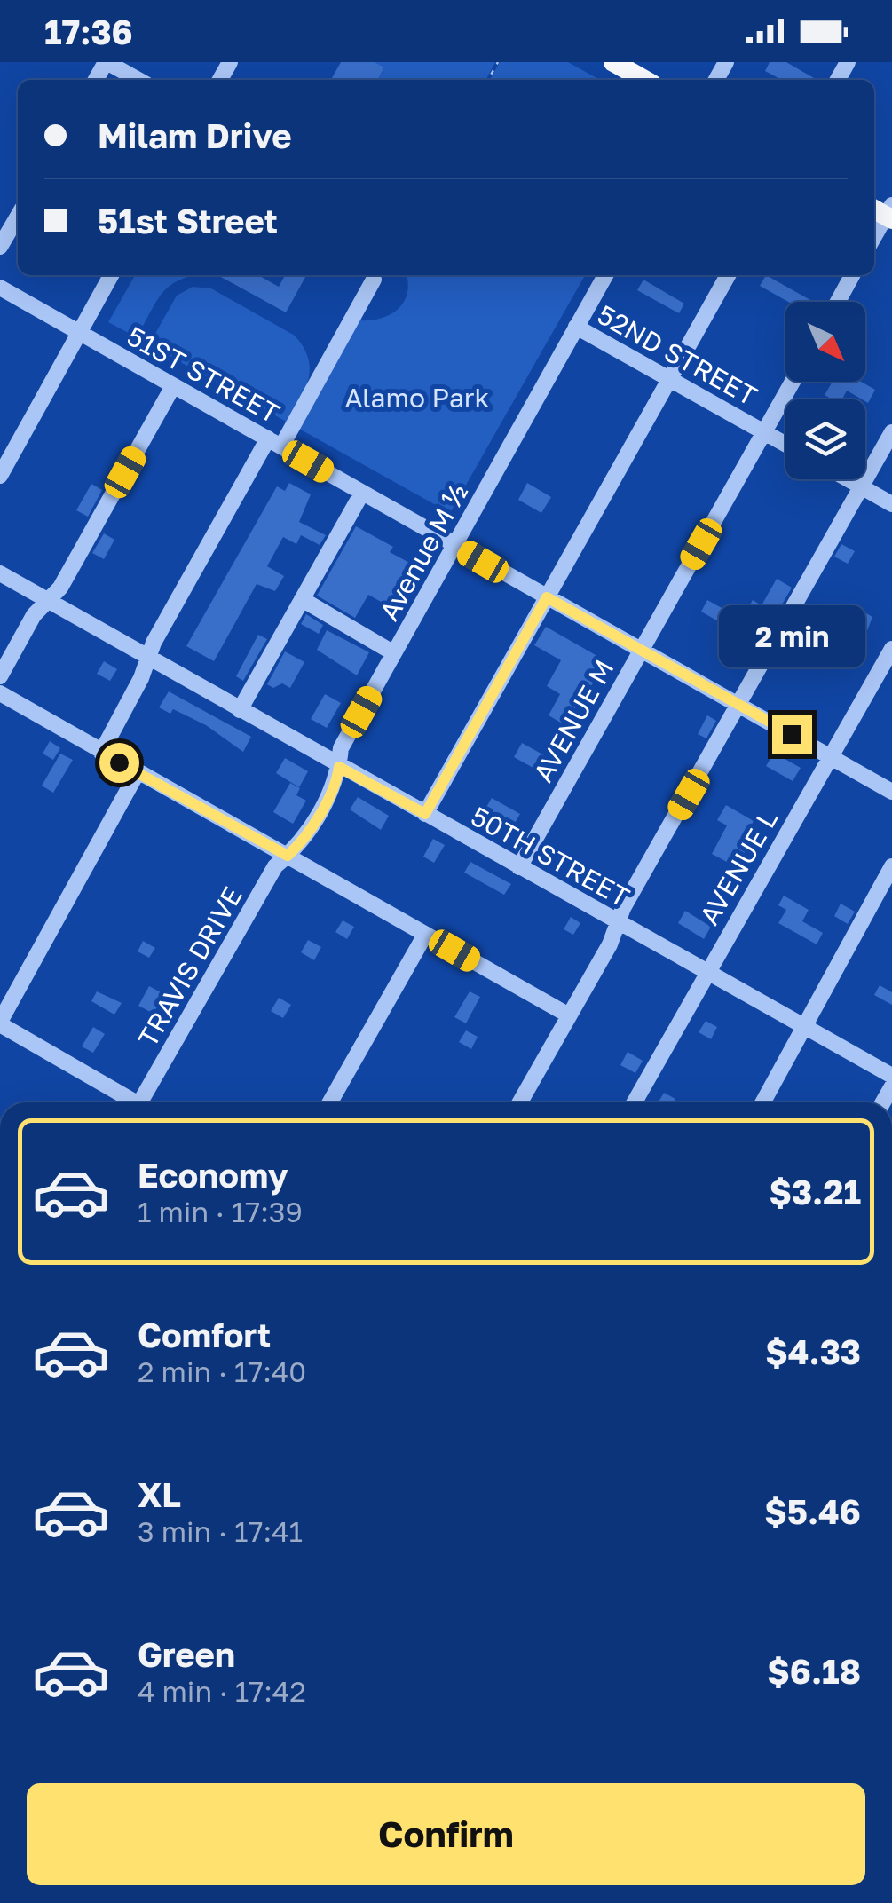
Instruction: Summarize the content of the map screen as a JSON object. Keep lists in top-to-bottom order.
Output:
{
  "streets": {
    "street": [
      "52ND STREET",
      "51ST STREET",
      "Avenue M ½",
      "AVENUE M",
      "50TH STREET",
      "AVENUE L",
      "TRAVIS DRIVE"
    ]
  },
  "crossings": [
    ["52ND STREET", "Avenue M ½"],
    ["52ND STREET", "AVENUE M"],
    ["51ST STREET", "Avenue M ½"],
    ["51ST STREET", "AVENUE M"],
    ["51ST STREET", "AVENUE L"],
    ["Avenue M ½", "50TH STREET"],
    ["Avenue M ½", "TRAVIS DRIVE"],
    ["AVENUE M", "50TH STREET"],
    ["50TH STREET", "AVENUE L"]
  ],
  "parks": ["Alamo Park"],
  "north": "bottom right",
  "page": {
    "status": "17:36",
    "banner": ["Milam Drive", "51st Street"],
    "bubble": "2 min",
    "list": [
      {
        "name": "Economy",
        "note": "1 min · 17:39",
        "value": "$3.21"
      },
      {
        "name": "Comfort",
        "note": "2 min · 17:40",
        "value": "$4.33"
      },
      {
        "name": "XL",
        "note": "3 min · 17:41",
        "value": "$5.46"
      },
      {
        "name": "Green",
        "note": "4 min · 17:42",
        "value": "$6.18"
      }
    ],
    "buttons": "Confirm"
  }
}
